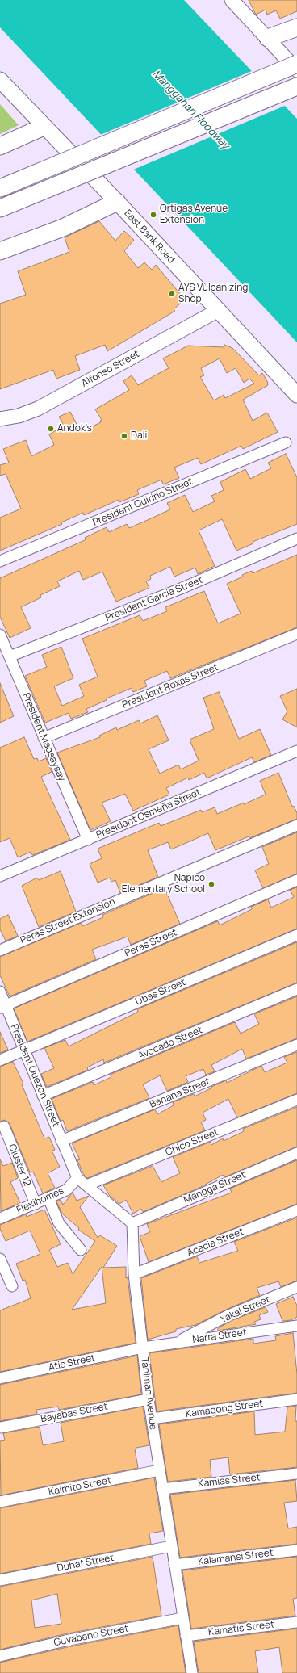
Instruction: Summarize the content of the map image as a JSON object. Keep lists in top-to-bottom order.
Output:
{
  "streets": {
    "main road": ["East Bank Road"],
    "street": [
      "Alfonso Street",
      "President Quirino Street",
      "President Garcia Street",
      "President Roxas Street",
      "President Magsaysay",
      "President Osmeña Street",
      "Peras Street Extension",
      "Peras Street",
      "Ubas Street",
      "Avocado Street",
      "President Quezon Street",
      "Banana Street",
      "Chico Street",
      "Cluster 12",
      "Mangga Street",
      "Flexihomes",
      "Acacia Street",
      "Yakal Street",
      "Narra Street",
      "Atis Street",
      "Taniman Avenue",
      "Kamagong Street",
      "Bayabas Street",
      "Kamias Street",
      "Kaimito Street",
      "Kalamansi Street",
      "Duhat Street",
      "Kamatis Street",
      "Guyabano Street"
    ]
  },
  "crossings": [
    ["East Bank Road", "Alfonso Street"],
    ["President Garcia Street", "President Magsaysay"],
    ["President Roxas Street", "President Magsaysay"],
    ["President Magsaysay", "President Osmeña Street"],
    ["Peras Street", "President Quezon Street"],
    ["Ubas Street", "President Quezon Street"],
    ["Avocado Street", "President Quezon Street"],
    ["President Quezon Street", "Banana Street"],
    ["Cluster 12", "Flexihomes"],
    ["Mangga Street", "Taniman Avenue"],
    ["Acacia Street", "Taniman Avenue"],
    ["Yakal Street", "Narra Street"],
    ["Narra Street", "Atis Street"],
    ["Narra Street", "Taniman Avenue"],
    ["Atis Street", "Taniman Avenue"],
    ["Taniman Avenue", "Kamagong Street"],
    ["Taniman Avenue", "Bayabas Street"],
    ["Taniman Avenue", "Kamias Street"],
    ["Taniman Avenue", "Kaimito Street"],
    ["Taniman Avenue", "Kalamansi Street"],
    ["Taniman Avenue", "Duhat Street"],
    ["Taniman Avenue", "Kamatis Street"],
    ["Taniman Avenue", "Guyabano Street"]
  ],
  "water": ["Manggahan Floodway"],
  "places": [
    "Ortigas Avenue Extension",
    "AYS Vulcanizing Shop",
    "Andok's",
    "Dali",
    "Napico Elementary School"
  ]
}
